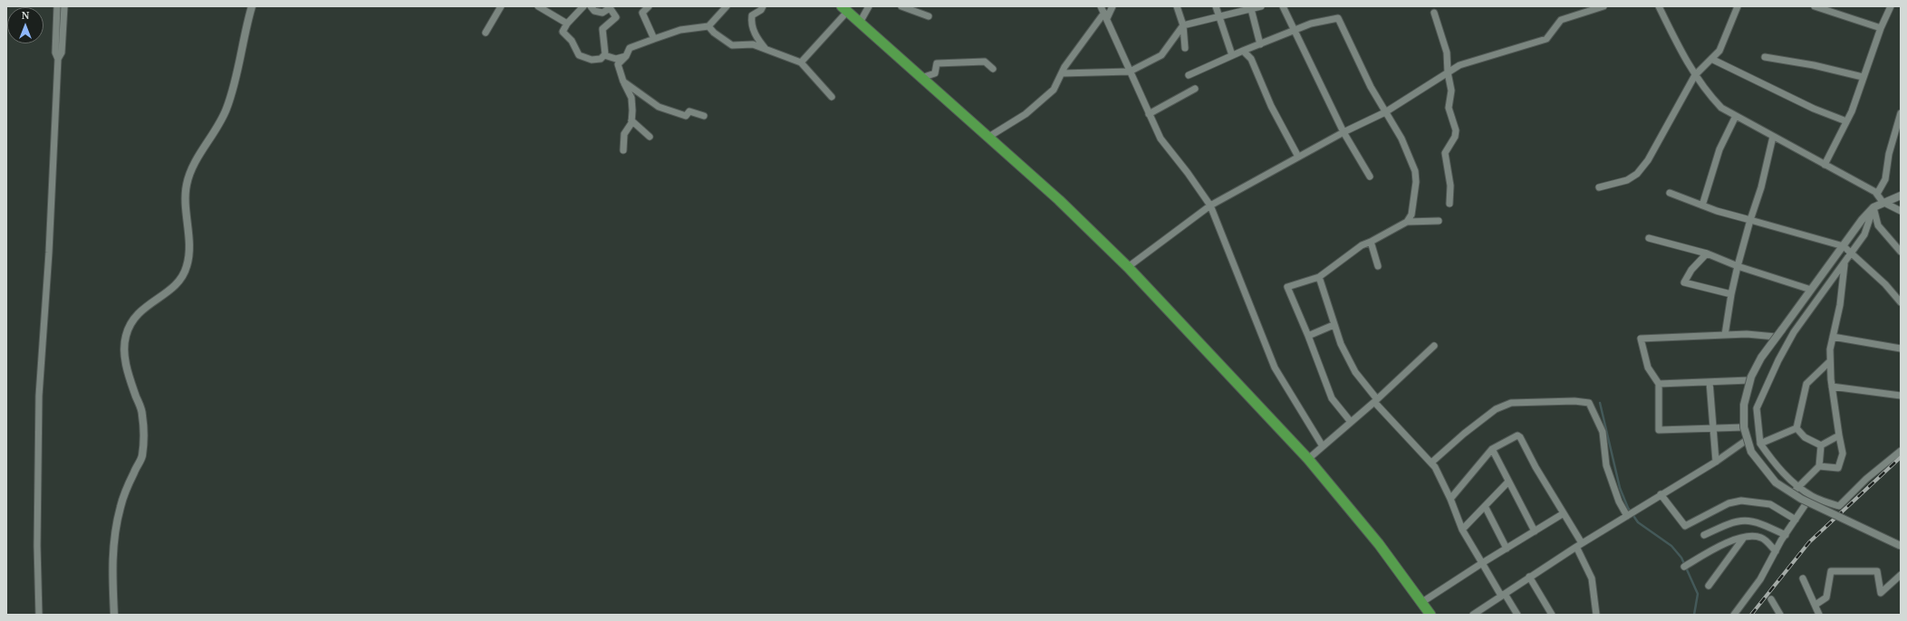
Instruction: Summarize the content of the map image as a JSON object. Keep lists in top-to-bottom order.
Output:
{
  "north": "top"
}
